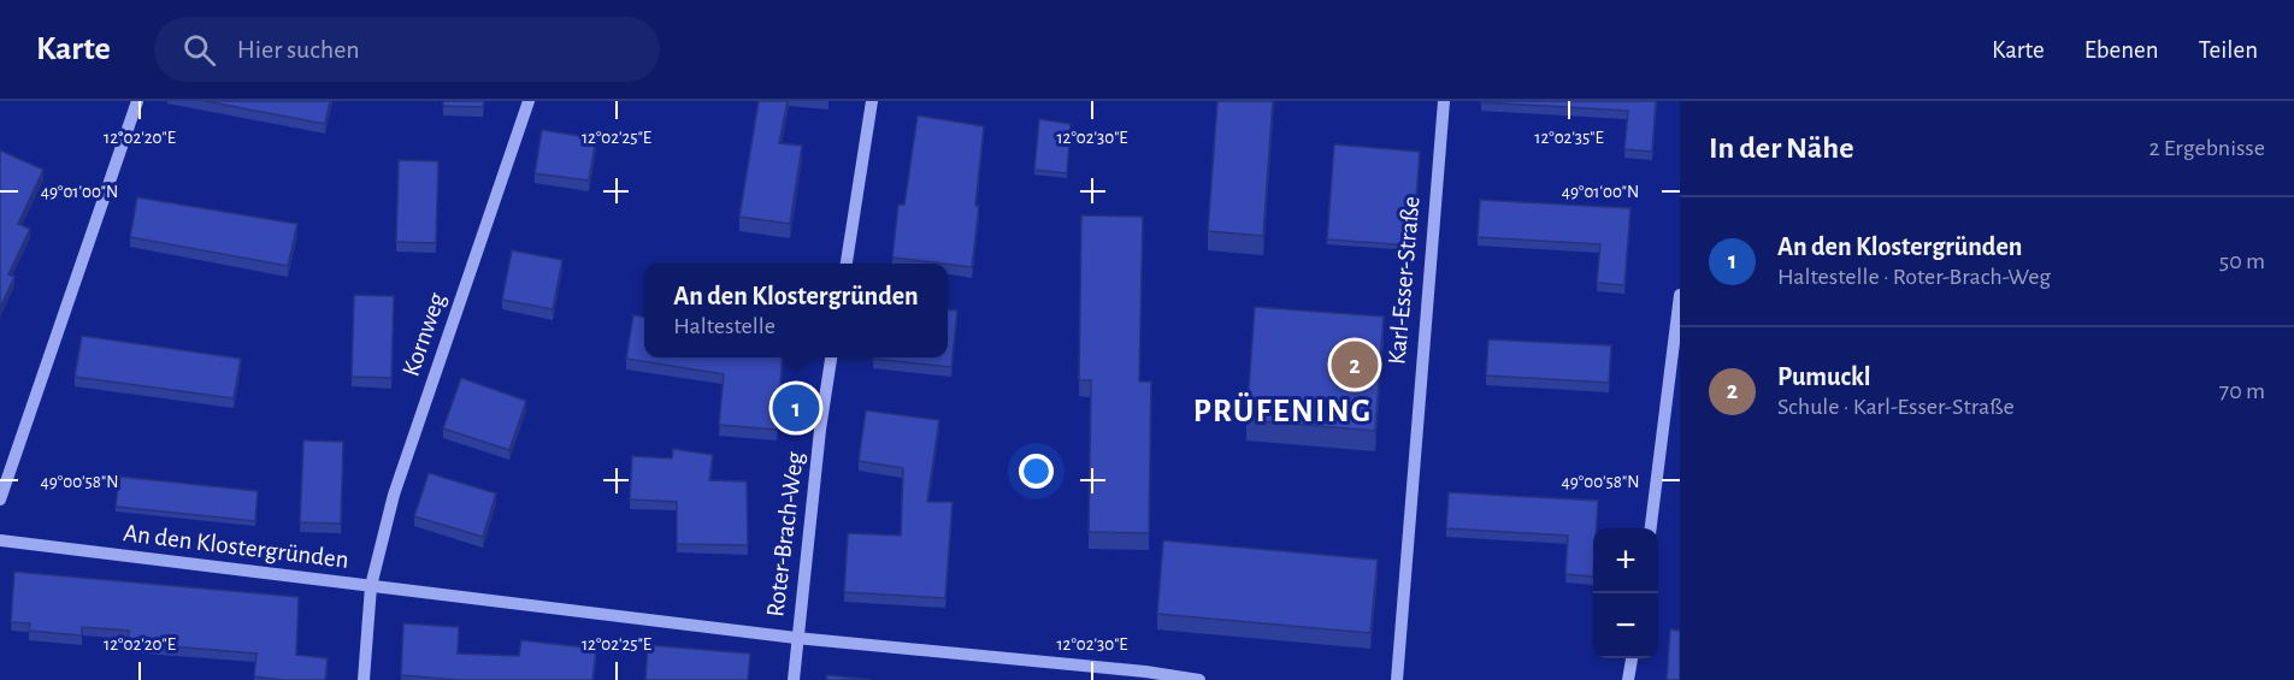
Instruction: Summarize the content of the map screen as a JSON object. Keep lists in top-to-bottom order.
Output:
{
  "streets": {
    "street": [
      "Karl-Esser-Straße",
      "Kornweg",
      "Roter-Brach-Weg",
      "An den Klostergründen"
    ]
  },
  "crossings": [
    ["Kornweg", "An den Klostergründen"],
    ["Roter-Brach-Weg", "An den Klostergründen"]
  ],
  "districts": ["PRÜFENING"],
  "page": {
    "header": "Karte",
    "search": "Hier suchen",
    "nav": ["Karte", "Ebenen", "Teilen"],
    "heading": ["In der Nähe", "2 Ergebnisse"],
    "list": [
      {
        "mark": "1",
        "name": "An den Klostergründen",
        "note": "Haltestelle · Roter-Brach-Weg",
        "value": "50 m"
      },
      {
        "mark": "2",
        "name": "Pumuckl",
        "note": "Schule · Karl-Esser-Straße",
        "value": "70 m"
      }
    ],
    "popup": ["An den Klostergründen", "Haltestelle"],
    "pins": ["2", "1"],
    "map_buttons": ["+", "−"]
  },
  "coordinates": [
    "12°02'20\"E",
    "12°02'25\"E",
    "12°02'30\"E",
    "12°02'35\"E",
    "49°01'00\"N",
    "49°00'58\"N"
  ]
}
